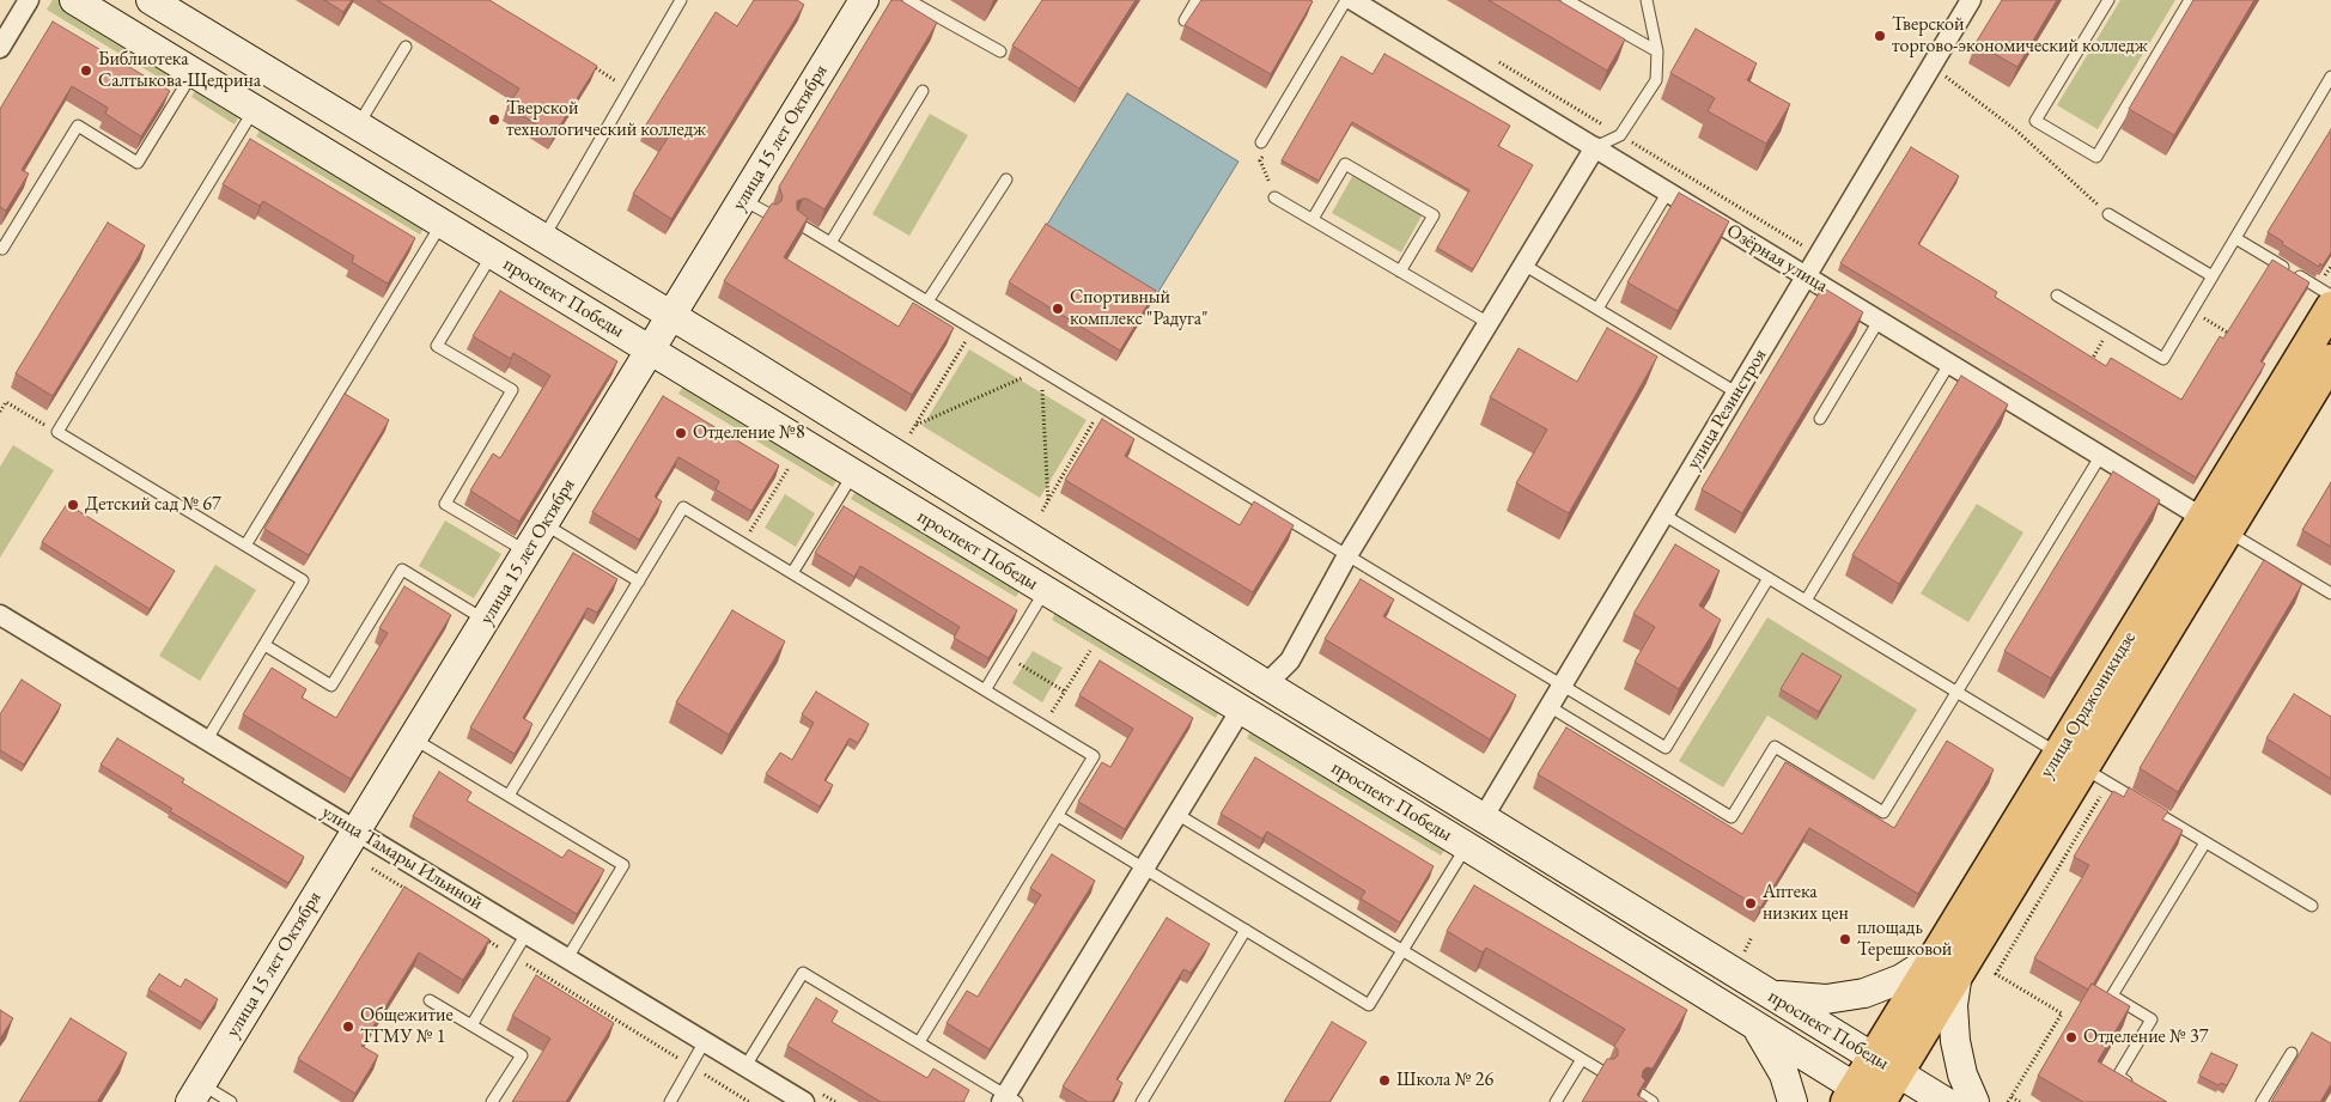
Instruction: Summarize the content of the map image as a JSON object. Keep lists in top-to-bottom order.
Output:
{
  "streets": {
    "main road": ["улица 15 лет Октября", "проспект Победы", "улица Орджоникидзе"],
    "street": ["Озёрная улица", "улица Резинстроя", "улица Тамары Ильиной"]
  },
  "crossings": [
    ["улица 15 лет Октября", "проспект Победы"],
    ["улица 15 лет Октября", "улица Тамары Ильиной"],
    ["Озёрная улица", "улица Резинстроя"],
    ["Озёрная улица", "улица Орджоникидзе"],
    ["проспект Победы", "улица Резинстроя"],
    ["проспект Победы", "улица Орджоникидзе"]
  ],
  "places": [
    "Тверской торгово-экономический колледж",
    "Библиотека Салтыкова-Щедрина",
    "Тверской технологический колледж",
    "Спортивный комплекс \"Радуга\"",
    "Отделение №8",
    "Детский сад № 67",
    "Аптека низких цен",
    "площадь Терешковой",
    "Общежитие ТГМУ № 1",
    "Отделение № 37",
    "Школа № 26"
  ]
}
